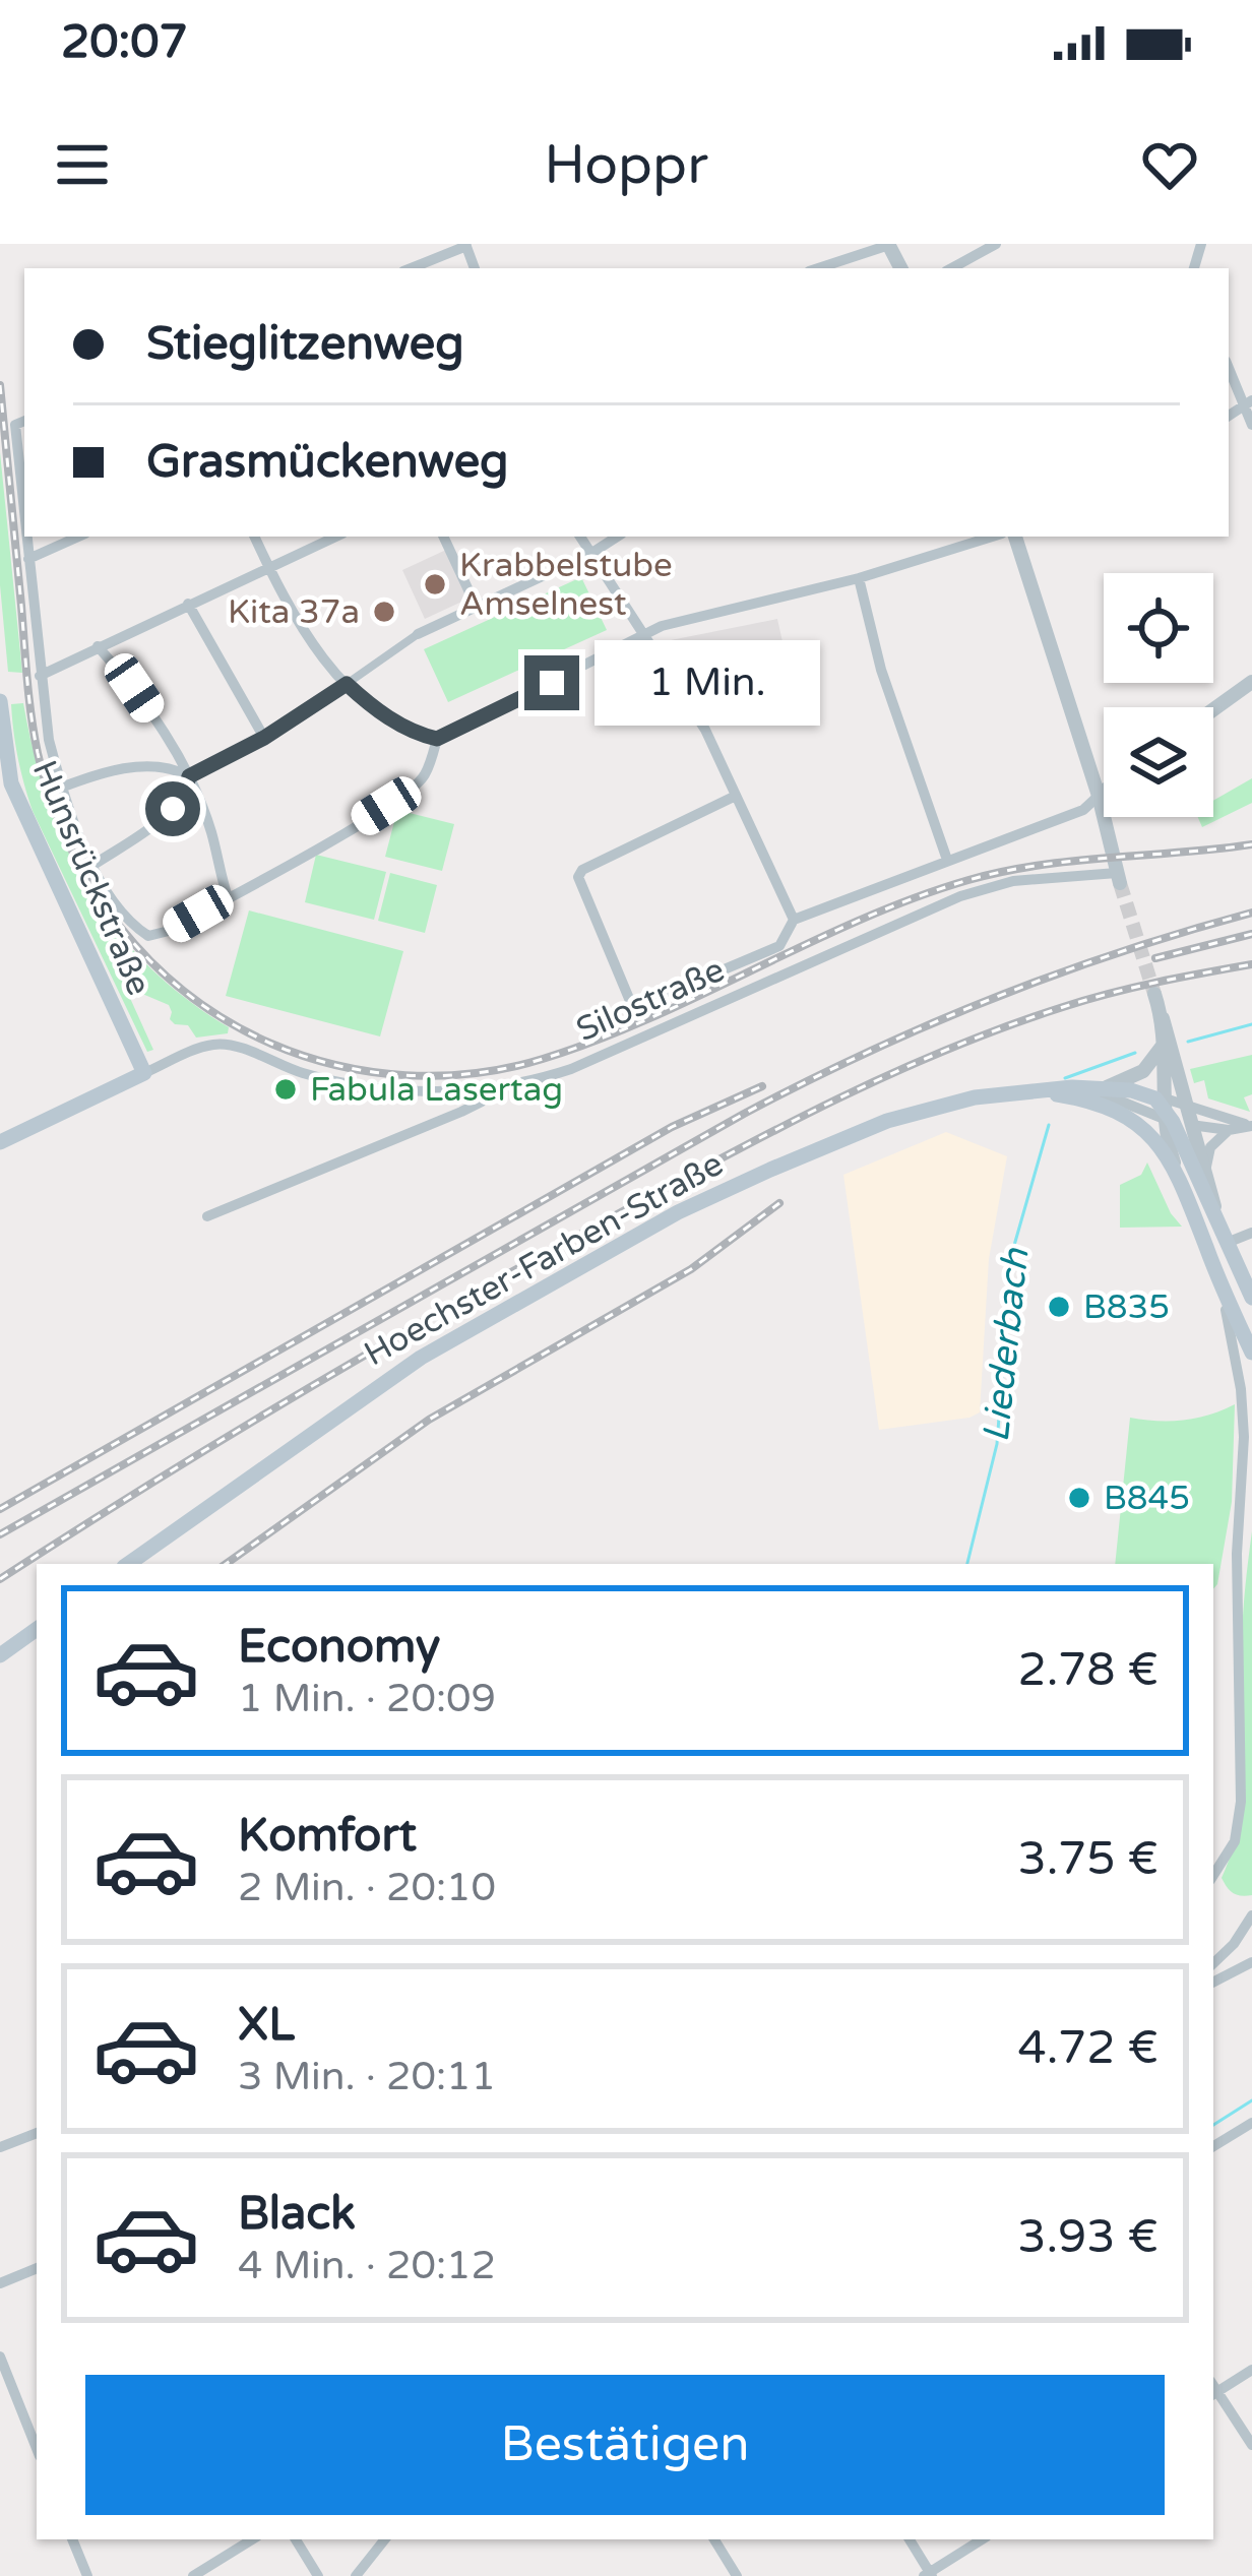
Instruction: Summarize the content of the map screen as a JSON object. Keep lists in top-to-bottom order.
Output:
{
  "streets": {
    "main road": ["Hunsrückstraße", "Silostraße", "Hoechster-Farben-Straße"]
  },
  "crossings": [
    ["Hunsrückstraße", "Silostraße"]
  ],
  "water": ["Liederbach"],
  "places": [
    "Krabbelstube Amselnest",
    "Kita 37a",
    "Fabula Lasertag",
    "B835",
    "B845"
  ],
  "page": {
    "status": "20:07",
    "header": "Hoppr",
    "banner": ["Stieglitzenweg", "Grasmückenweg"],
    "bubble": "1 Min.",
    "list": [
      {
        "name": "Economy",
        "note": "1 Min. · 20:09",
        "value": "2.78 €"
      },
      {
        "name": "Komfort",
        "note": "2 Min. · 20:10",
        "value": "3.75 €"
      },
      {
        "name": "XL",
        "note": "3 Min. · 20:11",
        "value": "4.72 €"
      },
      {
        "name": "Black",
        "note": "4 Min. · 20:12",
        "value": "3.93 €"
      }
    ],
    "buttons": "Bestätigen"
  }
}
